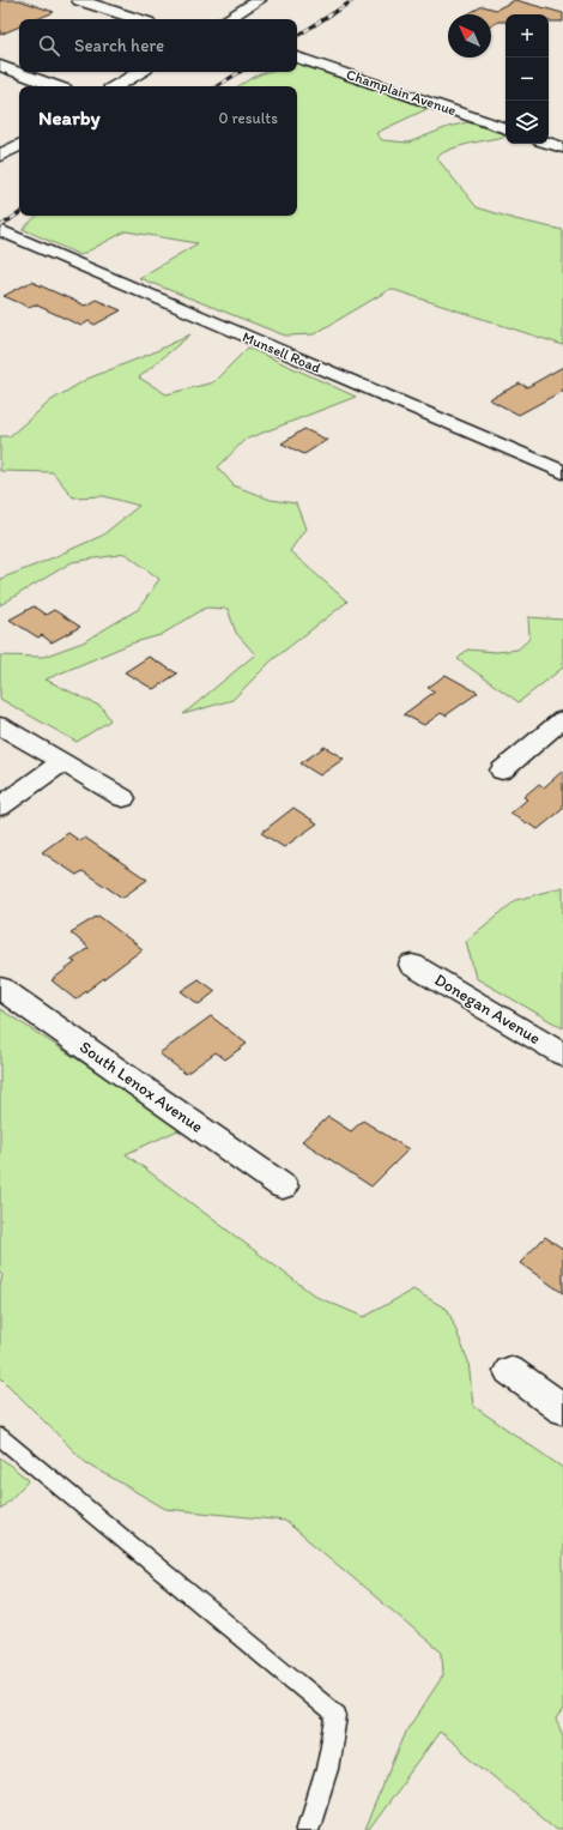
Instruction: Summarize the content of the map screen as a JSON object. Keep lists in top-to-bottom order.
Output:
{
  "streets": {
    "street": [
      "Champlain Avenue",
      "Munsell Road",
      "Donegan Avenue",
      "South Lenox Avenue"
    ]
  },
  "north": "top left",
  "page": {
    "map_buttons": ["+", "−"],
    "search": "Search here",
    "heading": ["Nearby", "0 results"]
  }
}
